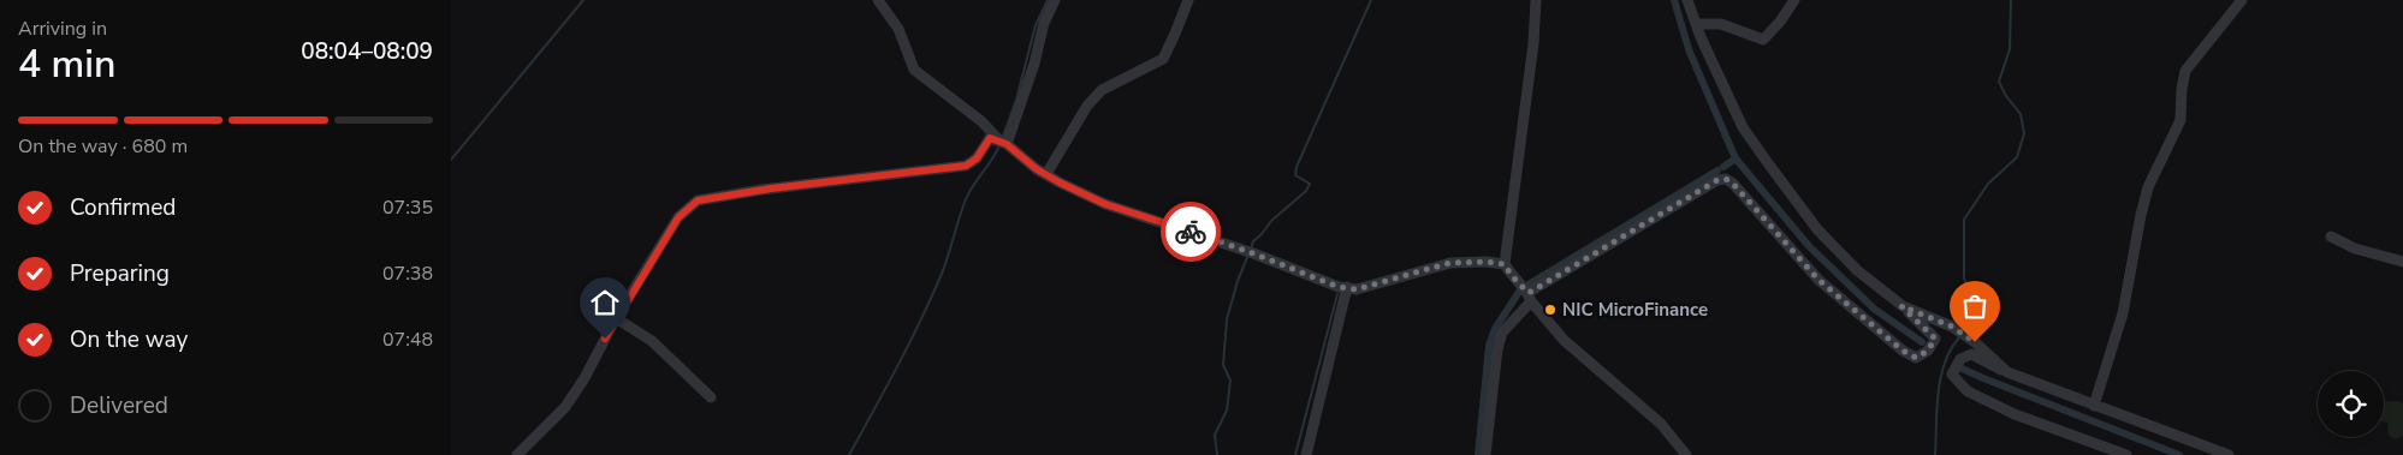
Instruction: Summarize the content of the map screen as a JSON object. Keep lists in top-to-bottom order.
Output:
{
  "places": ["NIC MicroFinance"],
  "page": {
    "heading": ["4 min", "Arriving in", "08:04–08:09"],
    "bar": "On the way · 680 m",
    "list": [
      ["Confirmed", "07:35"],
      ["Preparing", "07:38"],
      ["On the way", "07:48"],
      "Delivered"
    ]
  }
}
